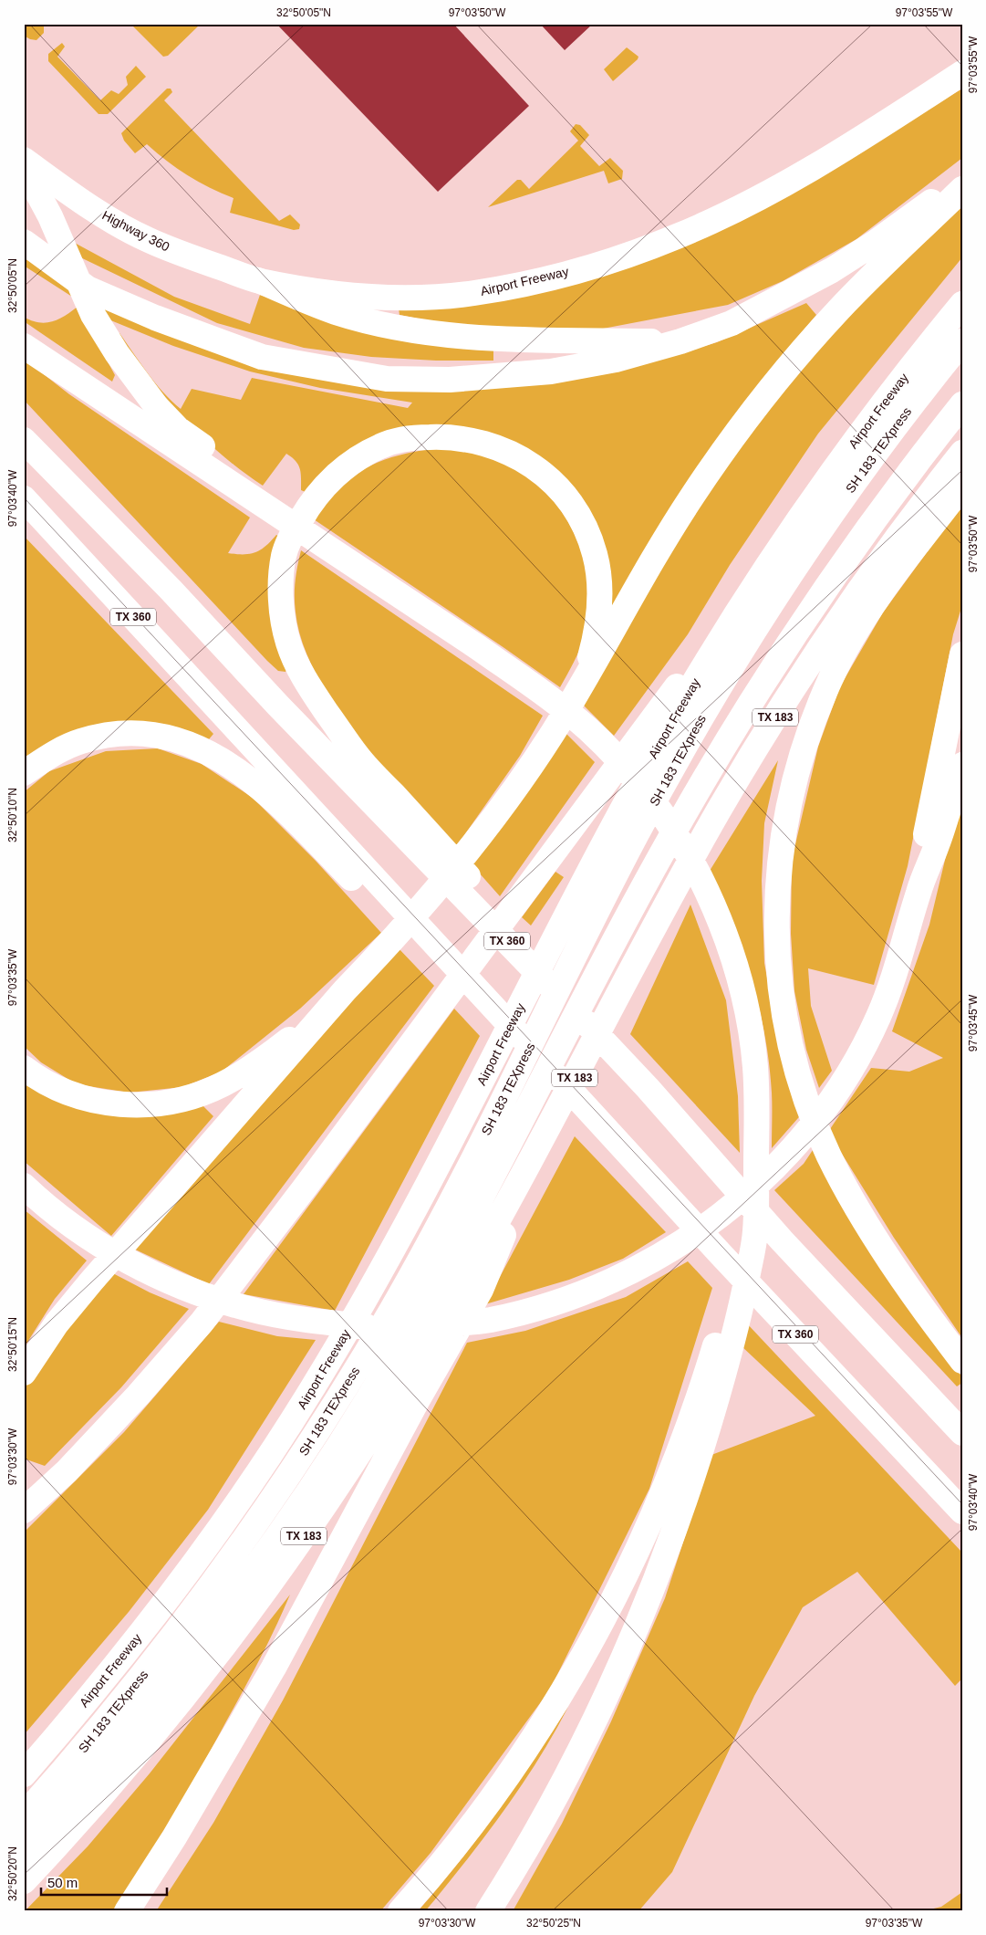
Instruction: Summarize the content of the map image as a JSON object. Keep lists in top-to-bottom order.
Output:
{
  "streets": {
    "main road": [
      "Highway 360",
      "Airport Freeway",
      "SH 183 TEXpress",
      "TX 360",
      "TX 183"
    ]
  },
  "crossings": [
    ["Highway 360", "Airport Freeway"]
  ],
  "scale_bar": "50 m",
  "coordinates": [
    "32°50'05\"N",
    "97°03'50\"W",
    "97°03'55\"W",
    "97°03'40\"W",
    "32°50'10\"N",
    "97°03'35\"W",
    "97°03'45\"W",
    "32°50'15\"N",
    "97°03'30\"W",
    "32°50'20\"N",
    "32°50'25\"N"
  ]
}
